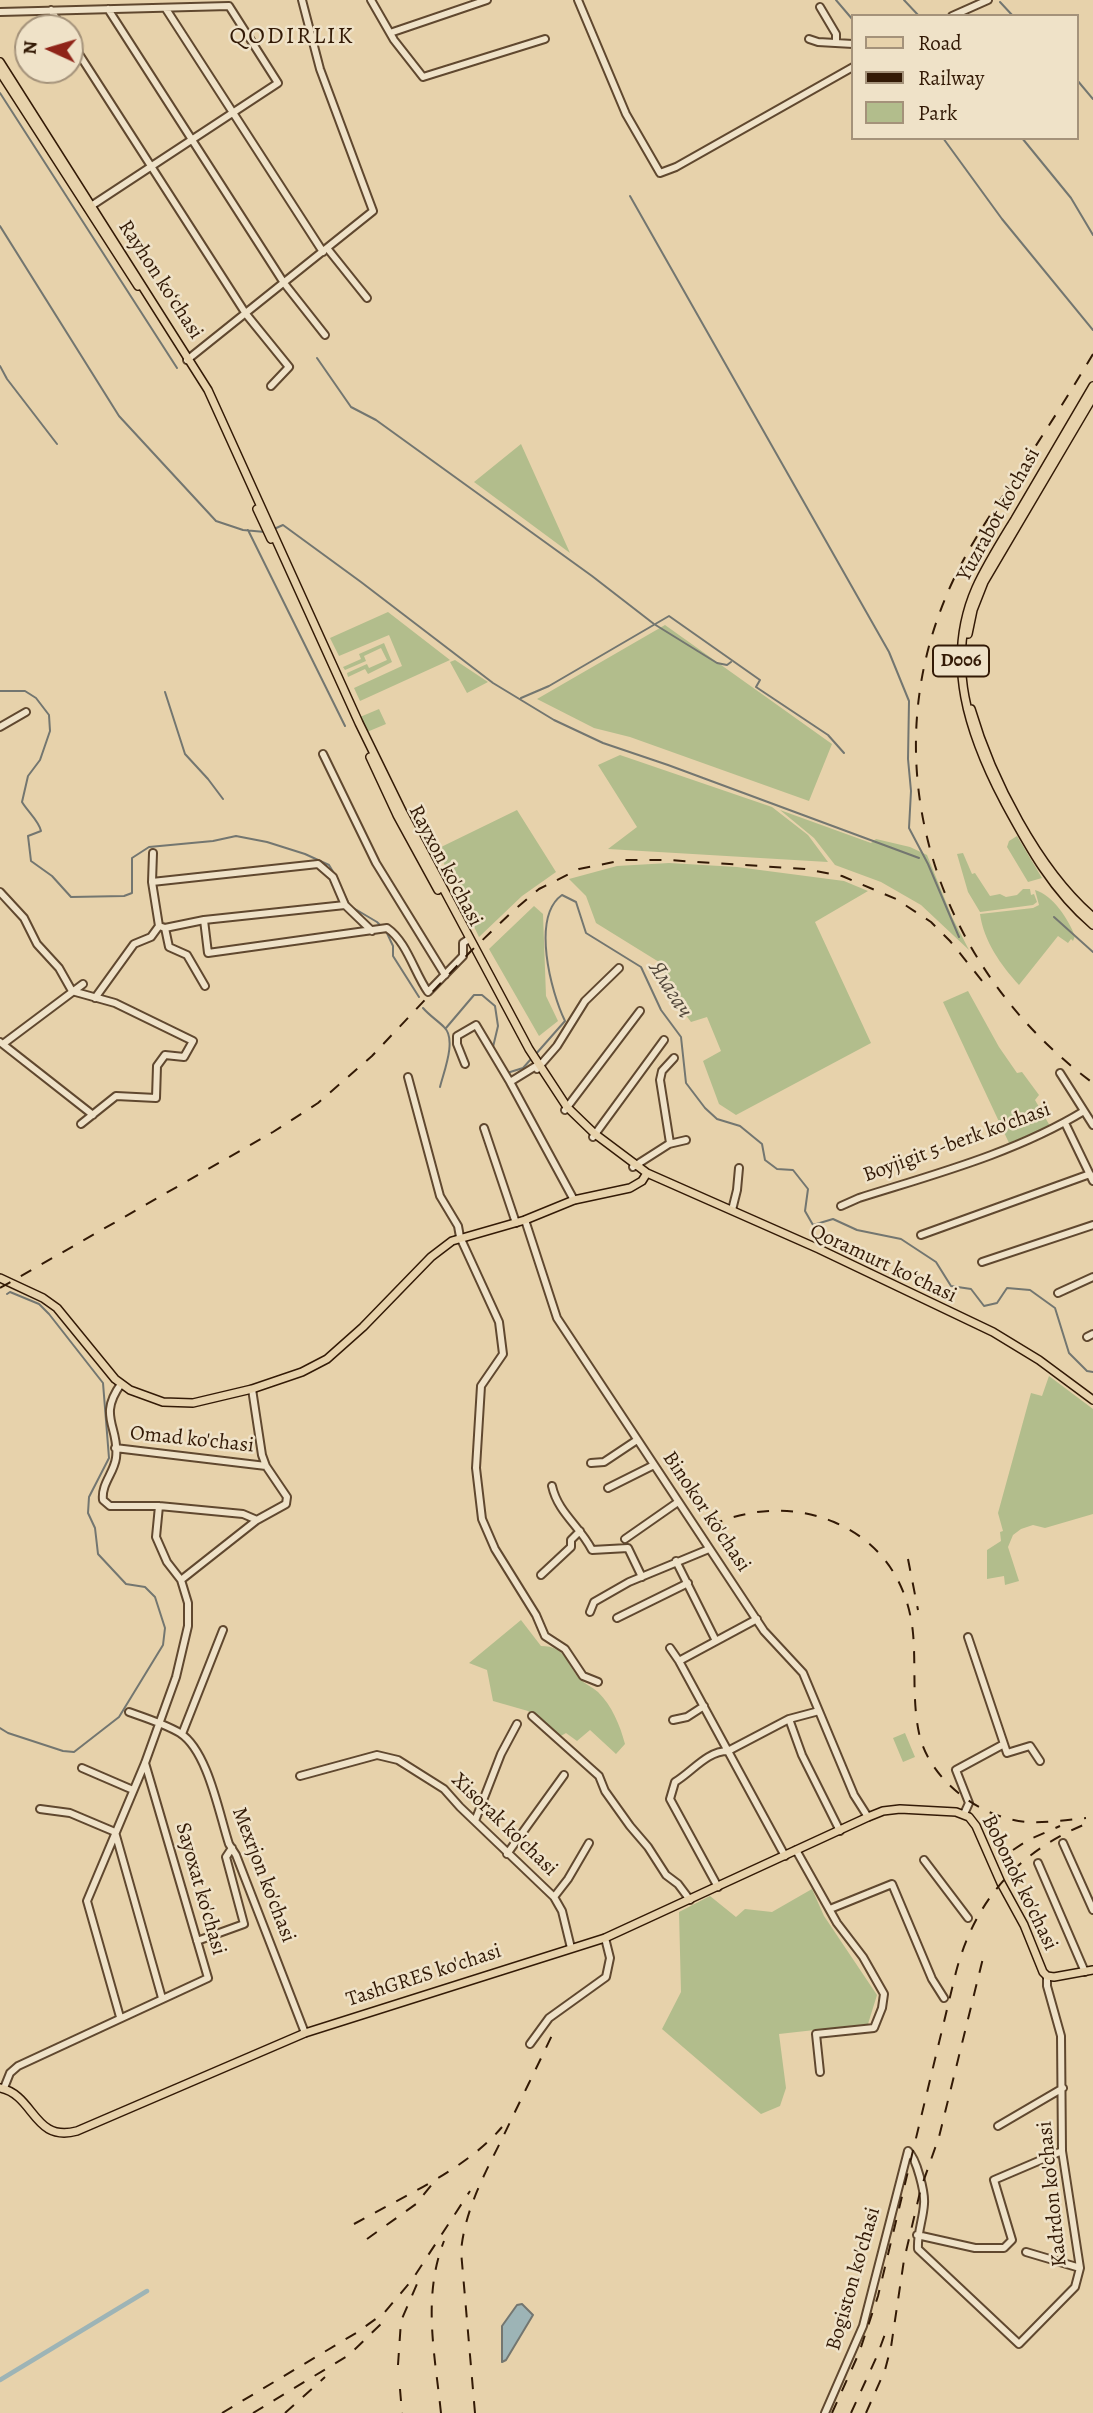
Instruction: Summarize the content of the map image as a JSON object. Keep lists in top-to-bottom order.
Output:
{
  "streets": {
    "main road": [
      "Rayhon koʻchasi",
      "Yuzrabot ko'chasi",
      "D006",
      "Rayxon ko'chasi",
      "Qoramurt koʻchasi",
      "Bobonok ko'chasi",
      "TashGRES ko'chasi"
    ],
    "street": [
      "Boyjigit 5-berk ko'chasi",
      "Omad ko'chasi",
      "Binokor ko'chasi",
      "Xisorak ko'chasi",
      "Mexrjon ko'chasi",
      "Sayoxat ko'chasi",
      "Kadrdon ko'chasi",
      "Bogiston ko'chasi"
    ]
  },
  "crossings": [
    ["Rayhon koʻchasi", "Rayxon ko'chasi"],
    ["Rayxon ko'chasi", "Qoramurt koʻchasi"],
    ["Binokor ko'chasi", "Bobonok ko'chasi"],
    ["Binokor ko'chasi", "TashGRES ko'chasi"],
    ["Xisorak ko'chasi", "TashGRES ko'chasi"],
    ["Mexrjon ko'chasi", "TashGRES ko'chasi"],
    ["Bobonok ko'chasi", "TashGRES ko'chasi"],
    ["Bobonok ko'chasi", "Kadrdon ko'chasi"],
    ["Sayoxat ko'chasi", "TashGRES ko'chasi"],
    ["Kadrdon ko'chasi", "Bogiston ko'chasi"]
  ],
  "districts": ["QODIRLIK"],
  "water": ["Ялагач"],
  "legend": ["Road", "Railway", "Park"],
  "north": "left"
}
